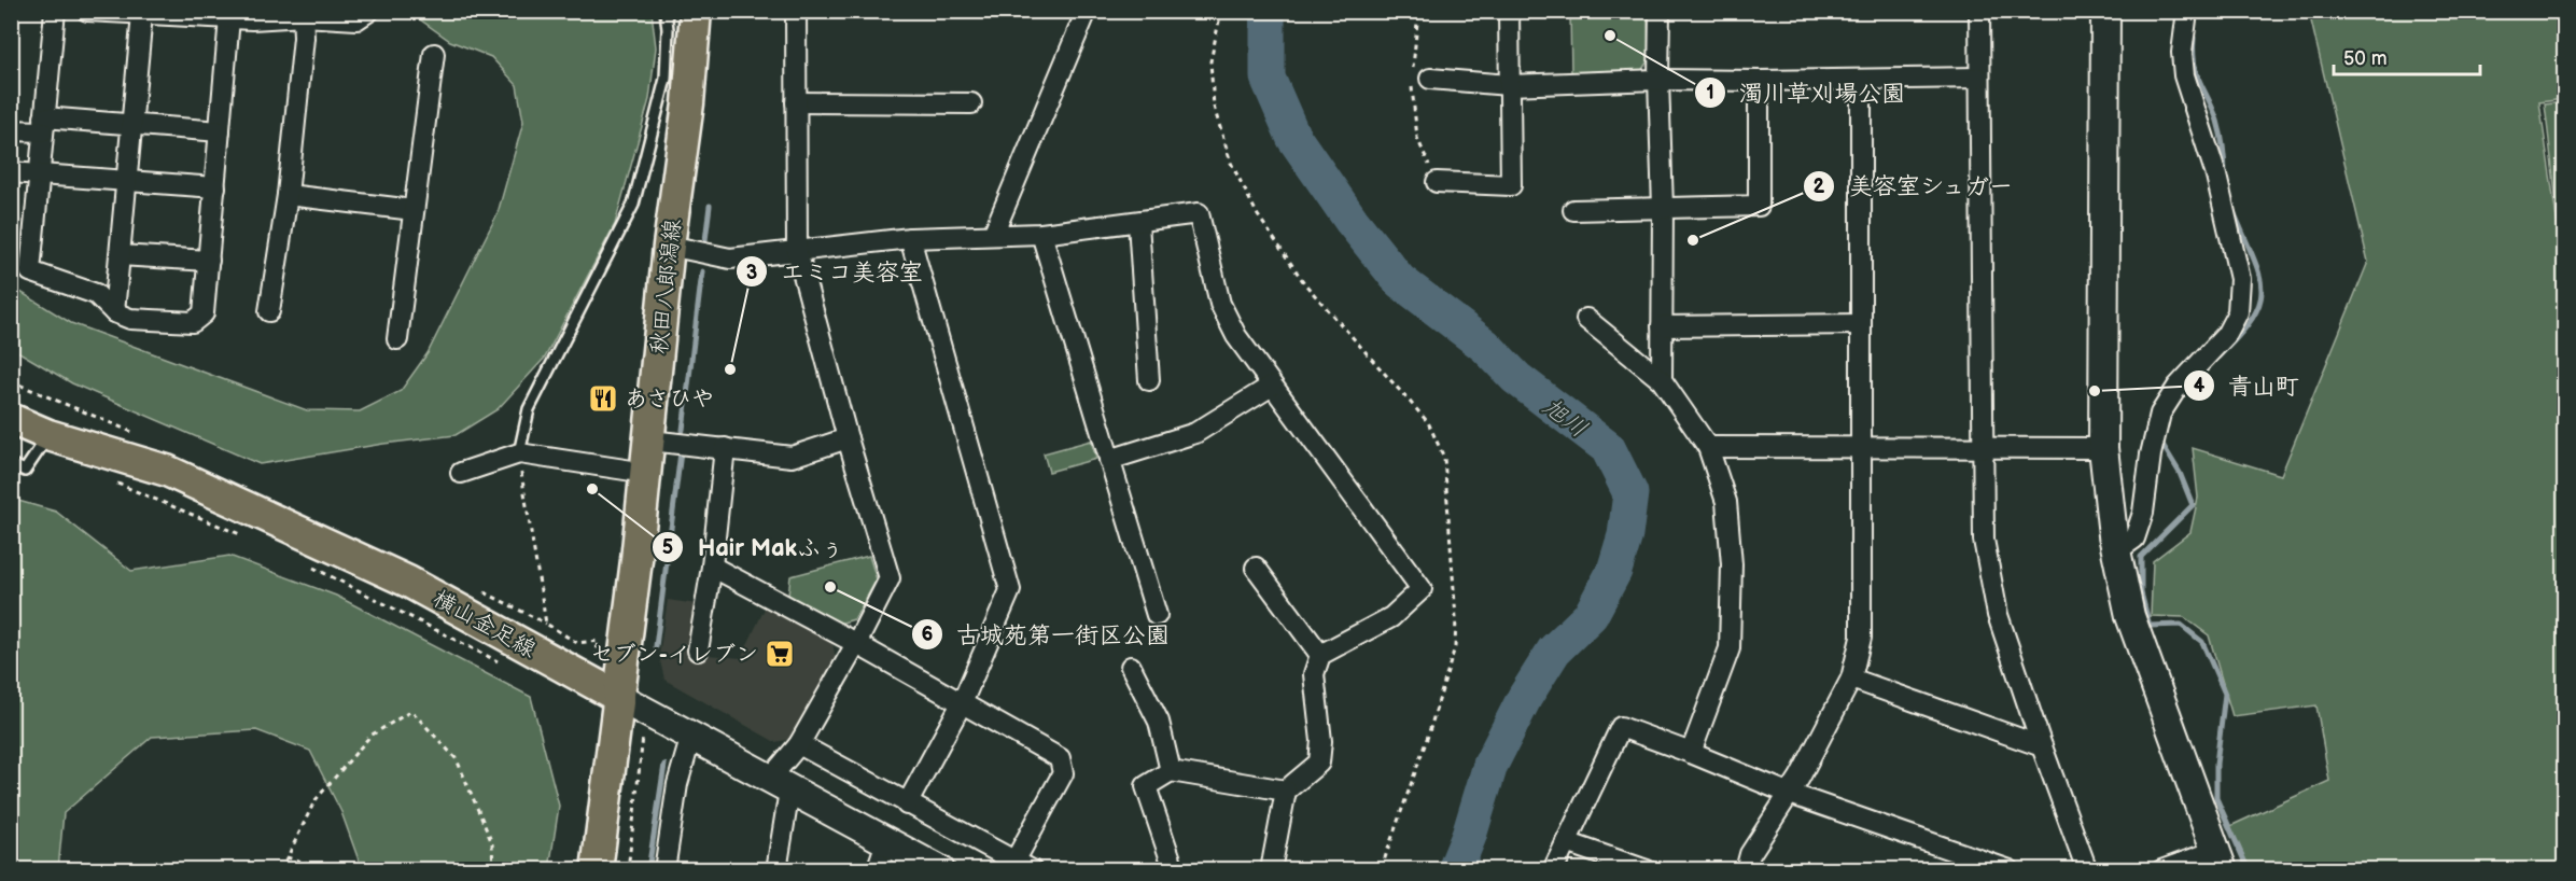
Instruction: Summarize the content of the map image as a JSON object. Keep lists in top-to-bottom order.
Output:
{
  "streets": {
    "main road": ["秋田八郎潟線", "横山金足線"]
  },
  "crossings": [
    ["秋田八郎潟線", "横山金足線"]
  ],
  "water": ["旭川"],
  "places": {
    "other": [
      "濁川草刈場公園",
      "美容室シュガー",
      "エミコ美容室",
      "青山町",
      "Hair Makふぅ",
      "古城苑第一街区公園"
    ],
    "restaurant": ["あさひや"],
    "supermarket": ["セブン-イレブン"]
  },
  "scale_bar": "50 m"
}
